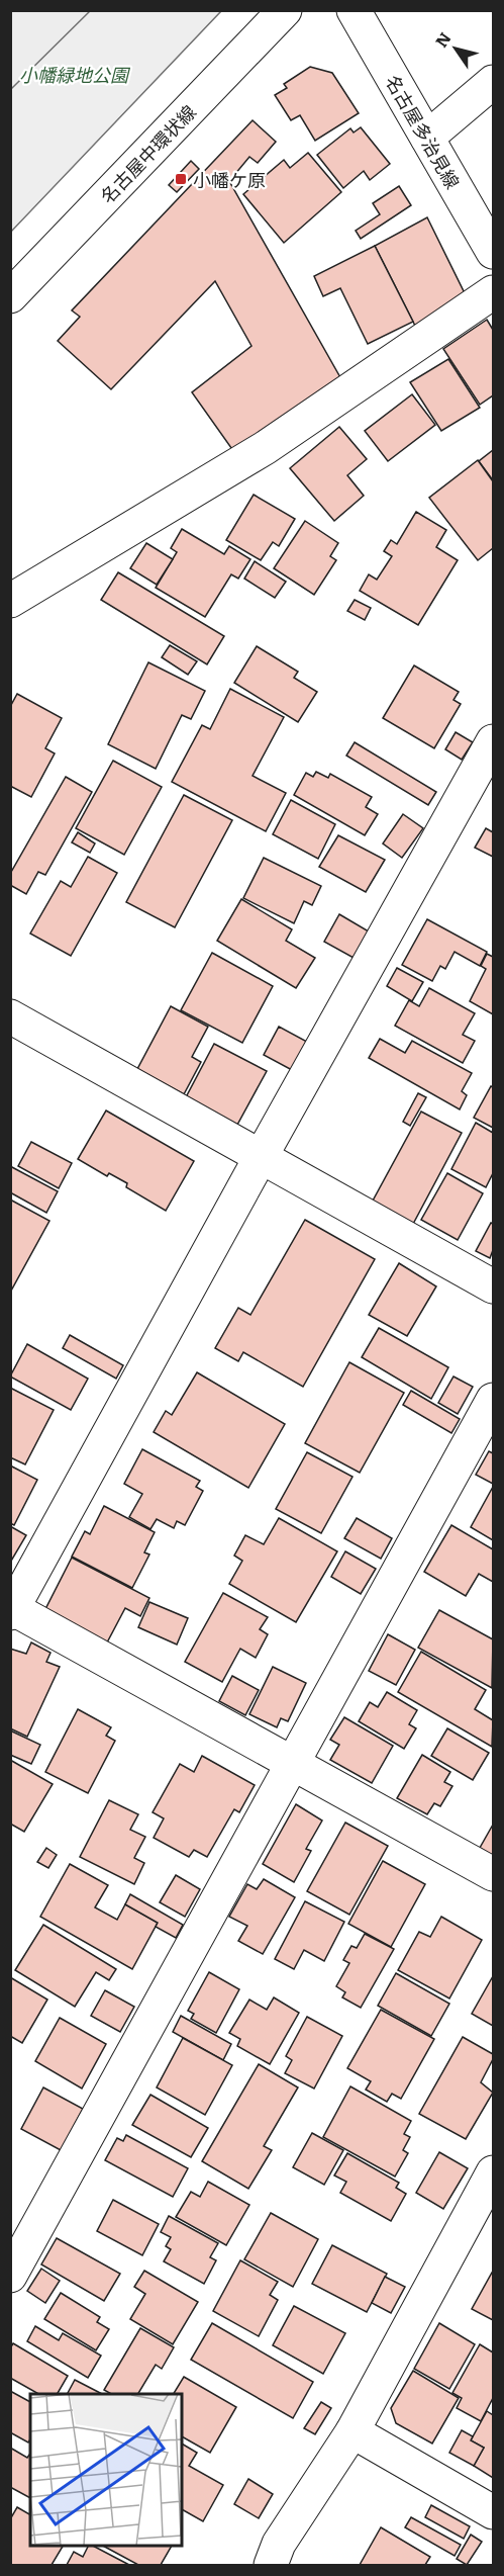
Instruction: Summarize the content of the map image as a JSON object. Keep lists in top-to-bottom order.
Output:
{
  "streets": {
    "street": ["名古屋多治見線", "名古屋中環状線"]
  },
  "parks": ["小幡緑地公園"],
  "places": {
    "transit": ["小幡ケ原"]
  },
  "north": "top left"
}
